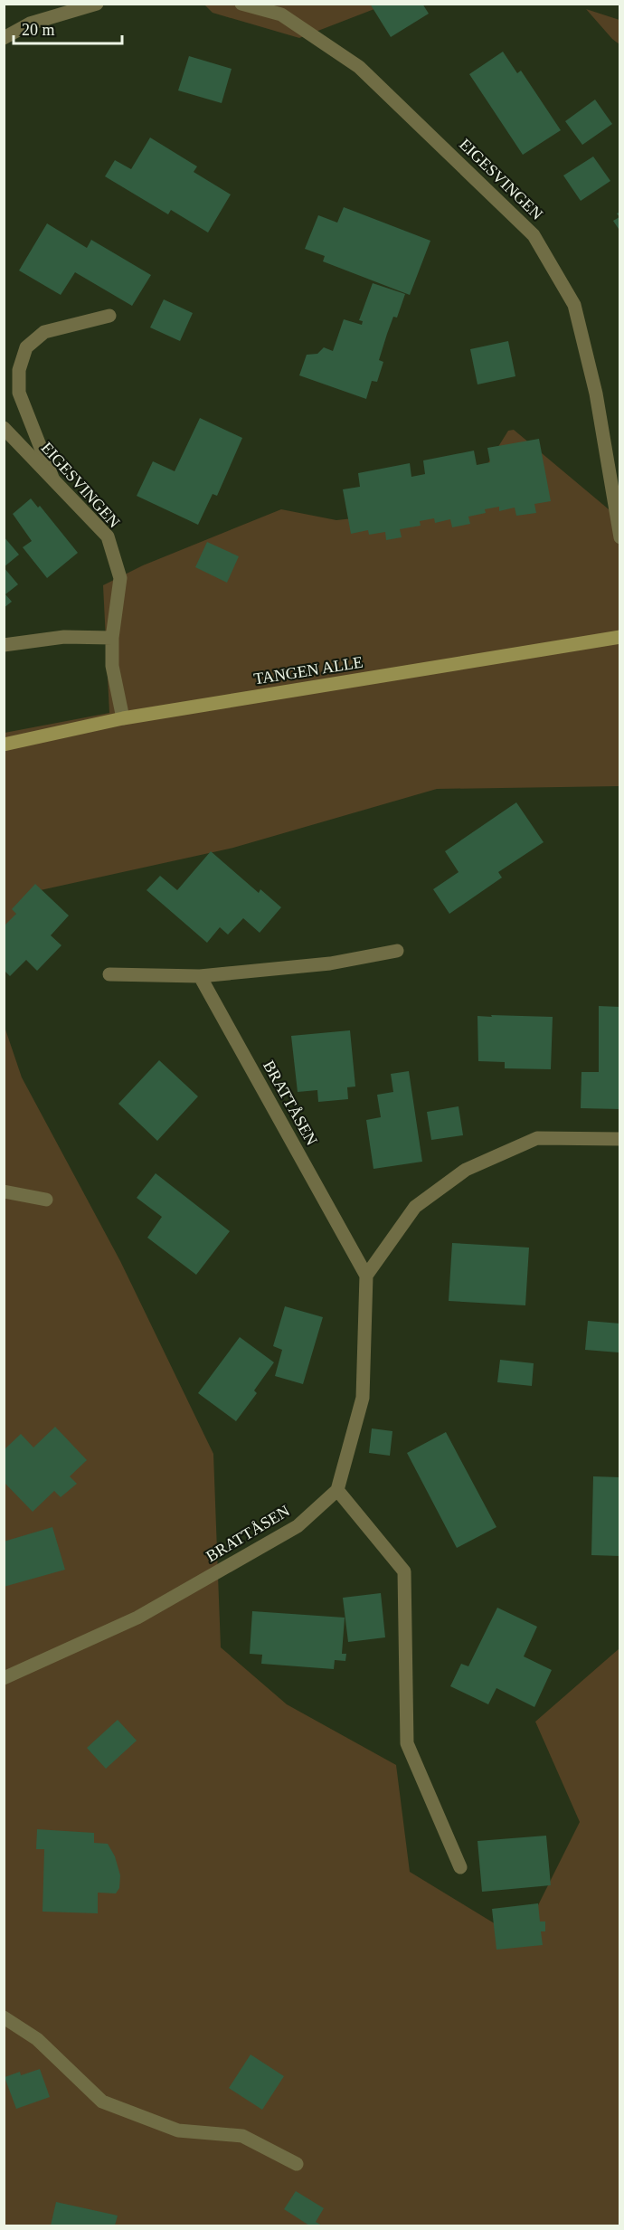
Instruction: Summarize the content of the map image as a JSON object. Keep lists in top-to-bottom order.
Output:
{
  "streets": {
    "main road": ["TANGEN ALLE"],
    "street": ["EIGESVINGEN", "BRATTÅSEN"]
  },
  "crossings": [
    ["EIGESVINGEN", "TANGEN ALLE"]
  ],
  "scale_bar": "20 m"
}
